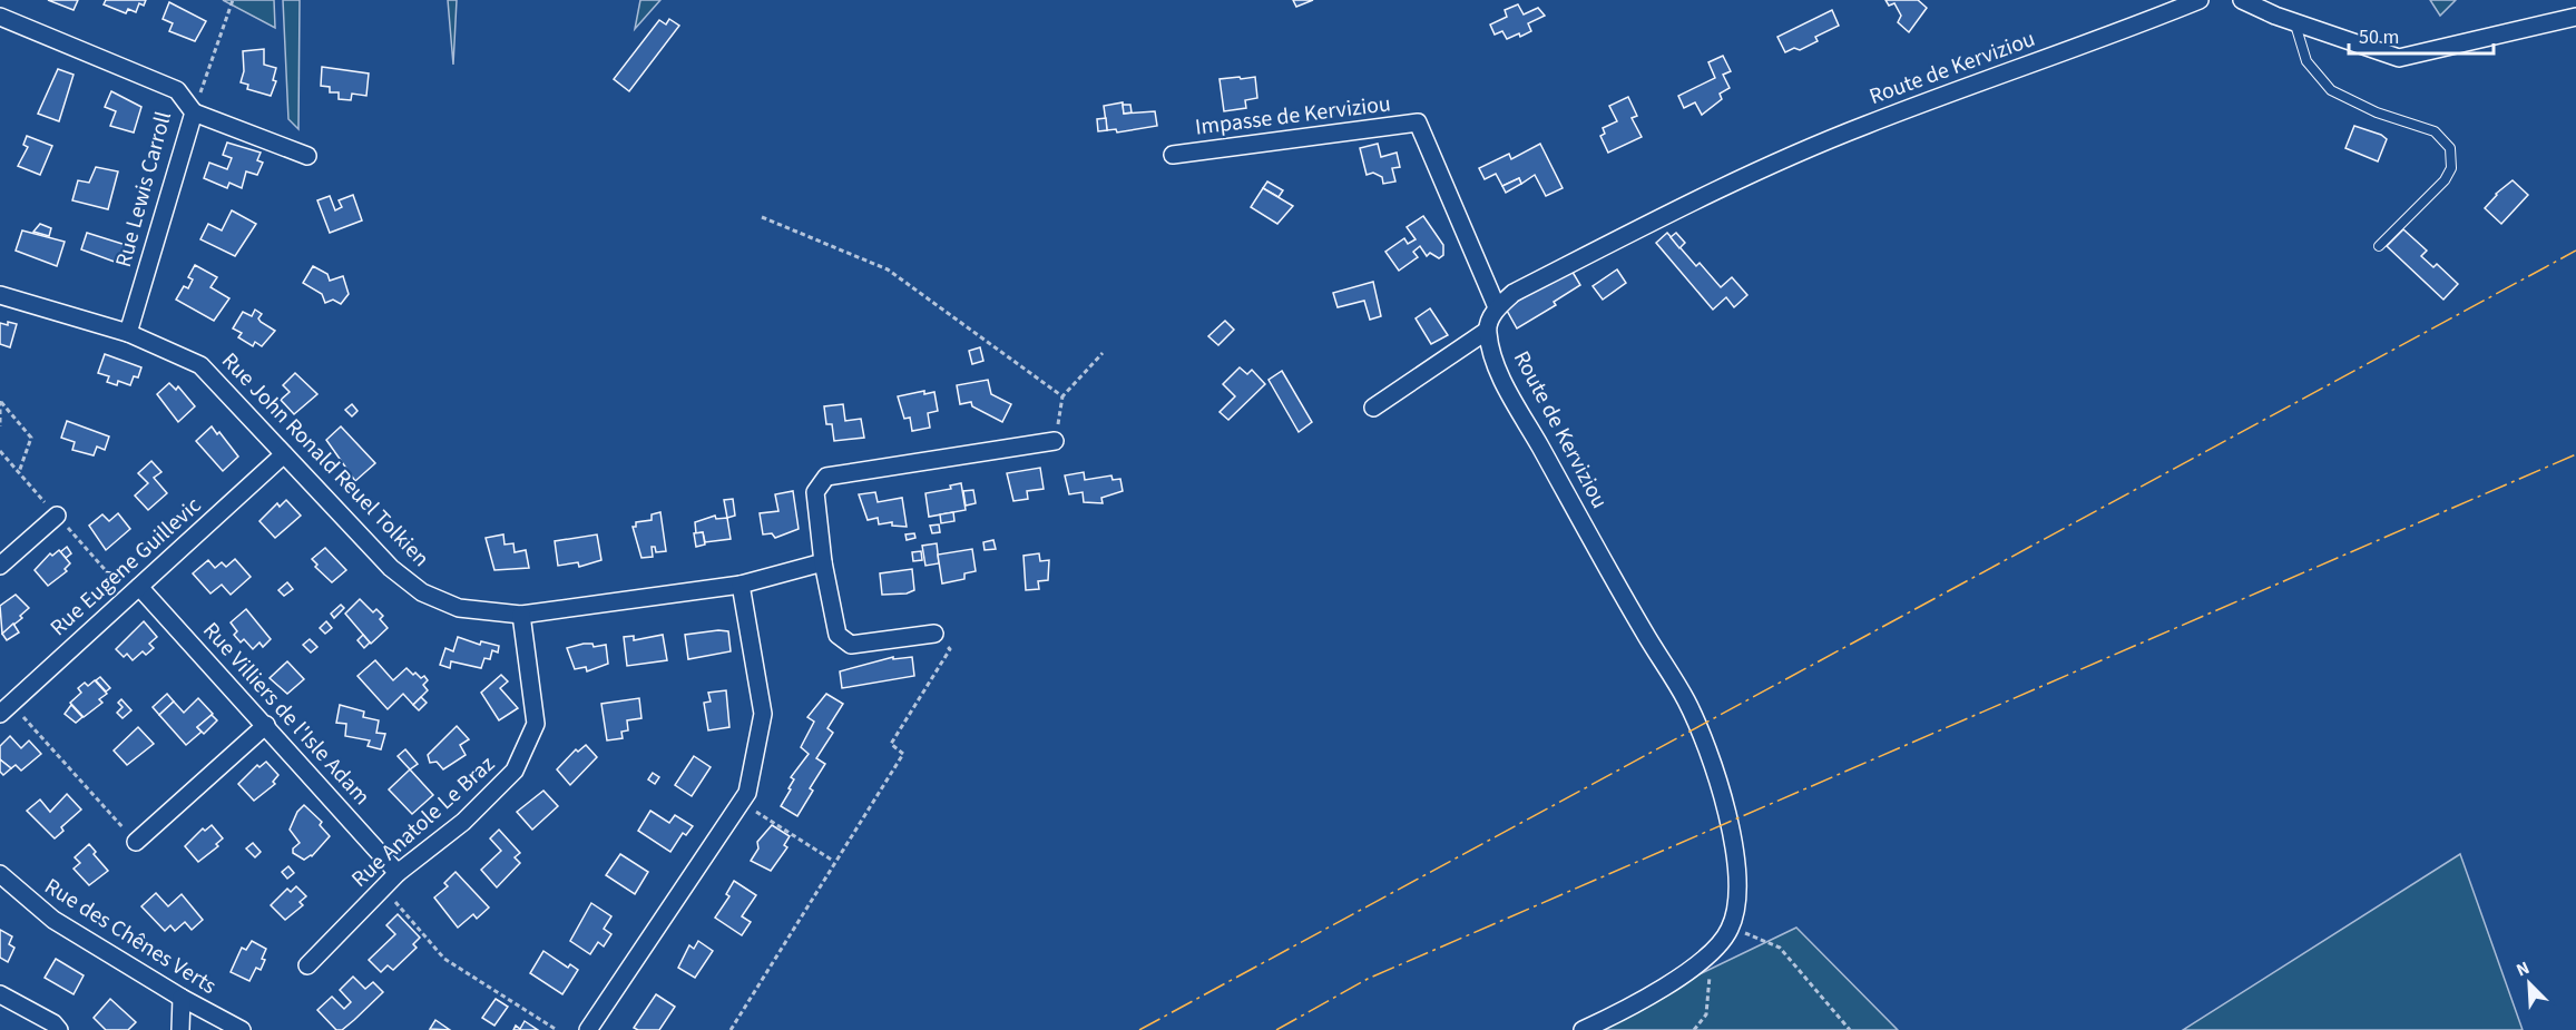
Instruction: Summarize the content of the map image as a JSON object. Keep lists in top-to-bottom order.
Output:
{
  "streets": {
    "street": [
      "Route de Kerviziou",
      "Impasse de Kerviziou",
      "Rue Lewis Carroll",
      "Rue John Ronald Reuel Tolkien",
      "Rue Eugène Guillevic",
      "Rue Villiers de l'Isle Adam",
      "Rue Anatole Le Braz",
      "Rue des Chênes Verts"
    ]
  },
  "crossings": [
    ["Route de Kerviziou", "Impasse de Kerviziou"],
    ["Rue Lewis Carroll", "Rue John Ronald Reuel Tolkien"],
    ["Rue John Ronald Reuel Tolkien", "Rue Eugène Guillevic"],
    ["Rue John Ronald Reuel Tolkien", "Rue Anatole Le Braz"],
    ["Rue Eugène Guillevic", "Rue Villiers de l'Isle Adam"],
    ["Rue Villiers de l'Isle Adam", "Rue Anatole Le Braz"]
  ],
  "scale_bar": "50 m",
  "north": "top left"
}
